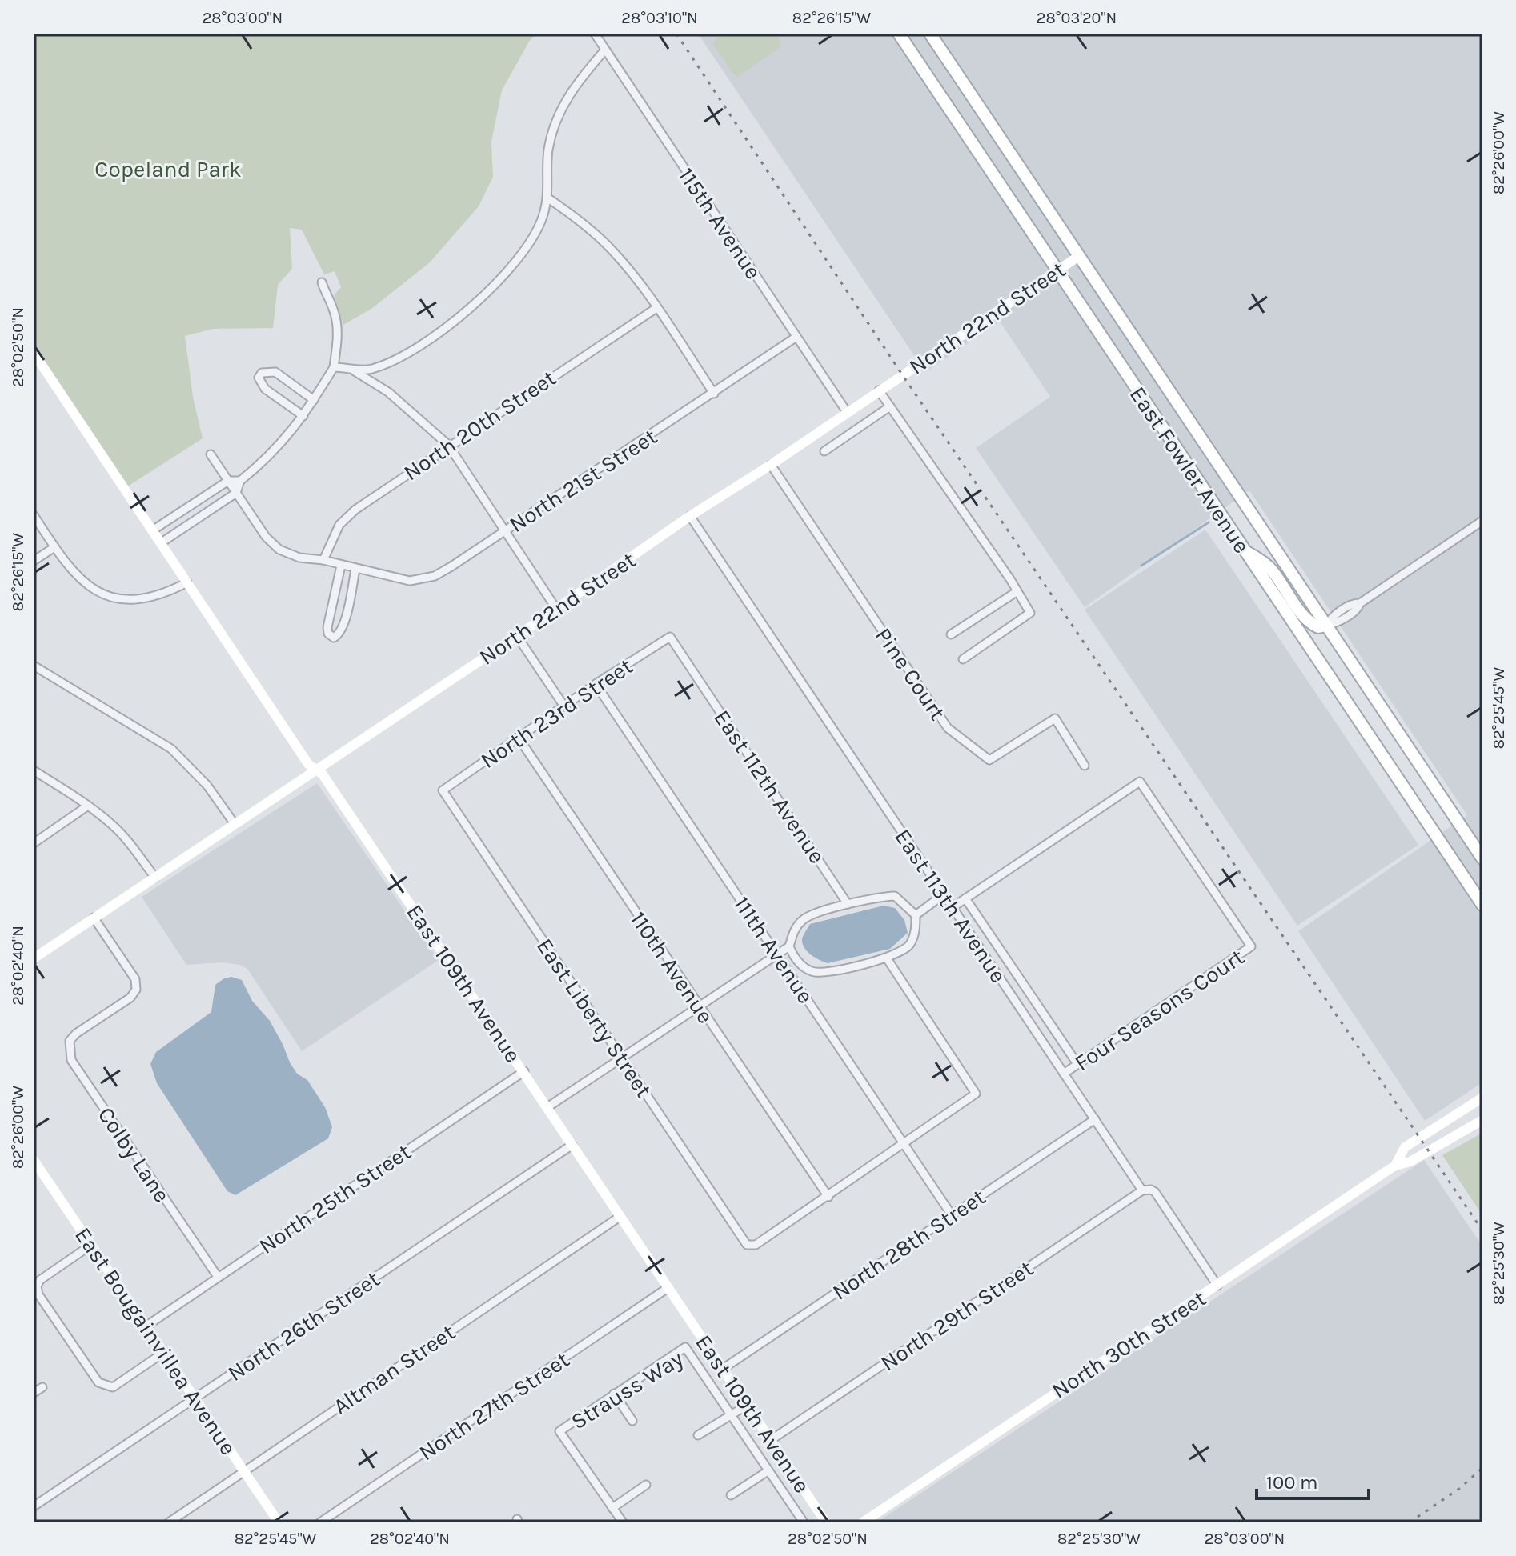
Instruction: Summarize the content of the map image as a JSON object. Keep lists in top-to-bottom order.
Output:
{
  "streets": {
    "main road": ["East Fowler Avenue"],
    "street": [
      "115th Avenue",
      "North 22nd Street",
      "North 20th Street",
      "North 21st Street",
      "Pine Court",
      "North 23rd Street",
      "East 112th Avenue",
      "East 113th Avenue",
      "111th Avenue",
      "110th Avenue",
      "East 109th Avenue",
      "Four Seasons Court",
      "East Liberty Street",
      "Colby Lane",
      "North 25th Street",
      "North 28th Street",
      "North 29th Street",
      "North 26th Street",
      "East Bougainvillea Avenue",
      "North 30th Street",
      "Altman Street",
      "Strauss Way",
      "North 27th Street"
    ]
  },
  "crossings": [
    ["115th Avenue", "North 22nd Street"],
    ["115th Avenue", "North 21st Street"],
    ["North 22nd Street", "East Fowler Avenue"],
    ["North 22nd Street", "Pine Court"],
    ["North 22nd Street", "East 113th Avenue"],
    ["North 22nd Street", "East 109th Avenue"],
    ["North 22nd Street", "Colby Lane"],
    ["North 20th Street", "North 21st Street"],
    ["North 23rd Street", "East 112th Avenue"],
    ["North 23rd Street", "111th Avenue"],
    ["North 23rd Street", "110th Avenue"],
    ["North 23rd Street", "East Liberty Street"],
    ["East 113th Avenue", "Four Seasons Court"],
    ["East 113th Avenue", "North 28th Street"],
    ["East 113th Avenue", "North 29th Street"],
    ["East 113th Avenue", "North 30th Street"],
    ["111th Avenue", "North 28th Street"],
    ["110th Avenue", "East Liberty Street"],
    ["East 109th Avenue", "North 25th Street"],
    ["East 109th Avenue", "North 28th Street"],
    ["East 109th Avenue", "North 29th Street"],
    ["East 109th Avenue", "North 26th Street"],
    ["East 109th Avenue", "Altman Street"],
    ["East 109th Avenue", "North 27th Street"],
    ["Colby Lane", "North 25th Street"],
    ["North 25th Street", "East Bougainvillea Avenue"],
    ["North 26th Street", "East Bougainvillea Avenue"],
    ["East Bougainvillea Avenue", "Altman Street"]
  ],
  "parks": ["Copeland Park"],
  "scale_bar": "100 m",
  "coordinates": [
    "28°03'00\"N",
    "28°03'10\"N",
    "82°26'15\"W",
    "28°03'20\"N",
    "82°26'00\"W",
    "28°02'50\"N",
    "82°25'45\"W",
    "28°02'40\"N",
    "82°25'30\"W"
  ]
}
